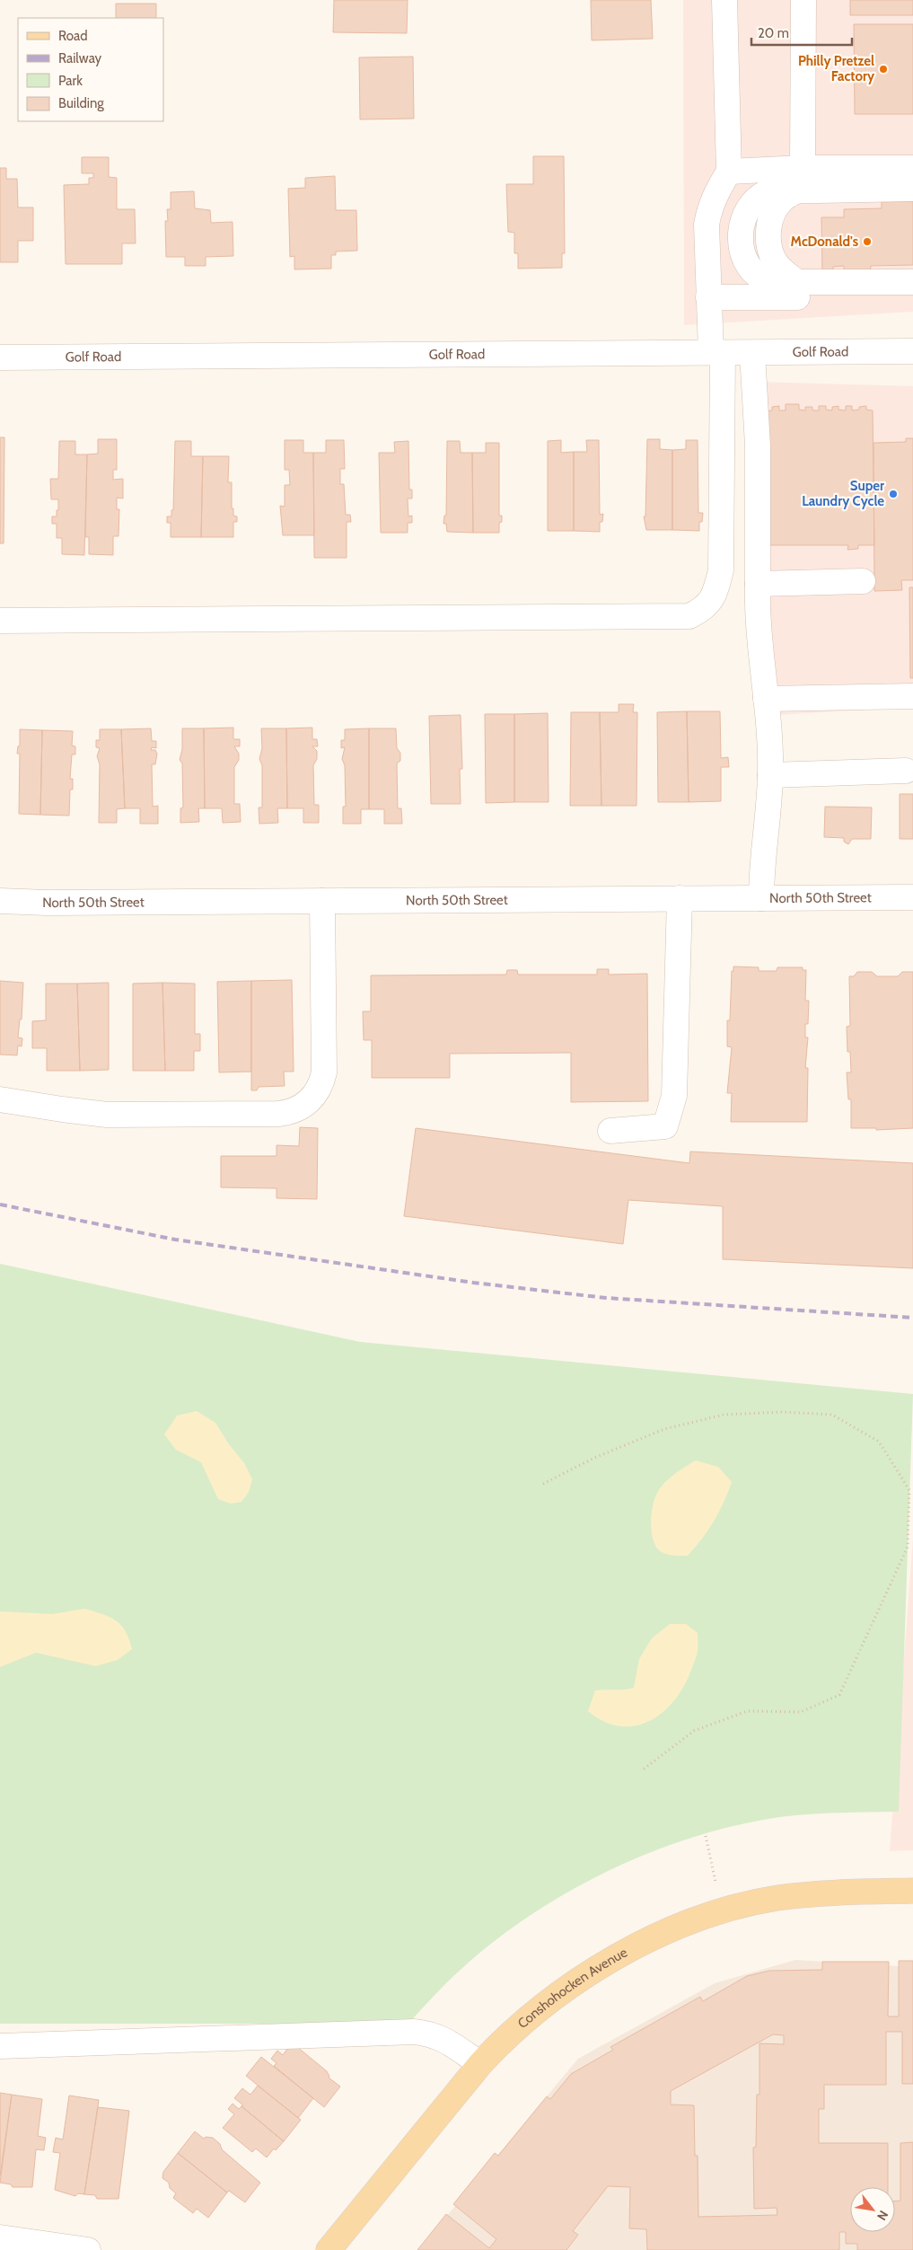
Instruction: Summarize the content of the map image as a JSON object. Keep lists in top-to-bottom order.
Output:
{
  "streets": {
    "main road": ["Conshohocken Avenue"],
    "street": ["Golf Road", "North 50th Street"]
  },
  "places": ["Philly Pretzel Factory", "McDonald's", "Super Laundry Cycle"],
  "legend": [
    "Road",
    "Railway",
    "Park",
    "Building"
  ],
  "scale_bar": "20 m",
  "north": "bottom right"
}
